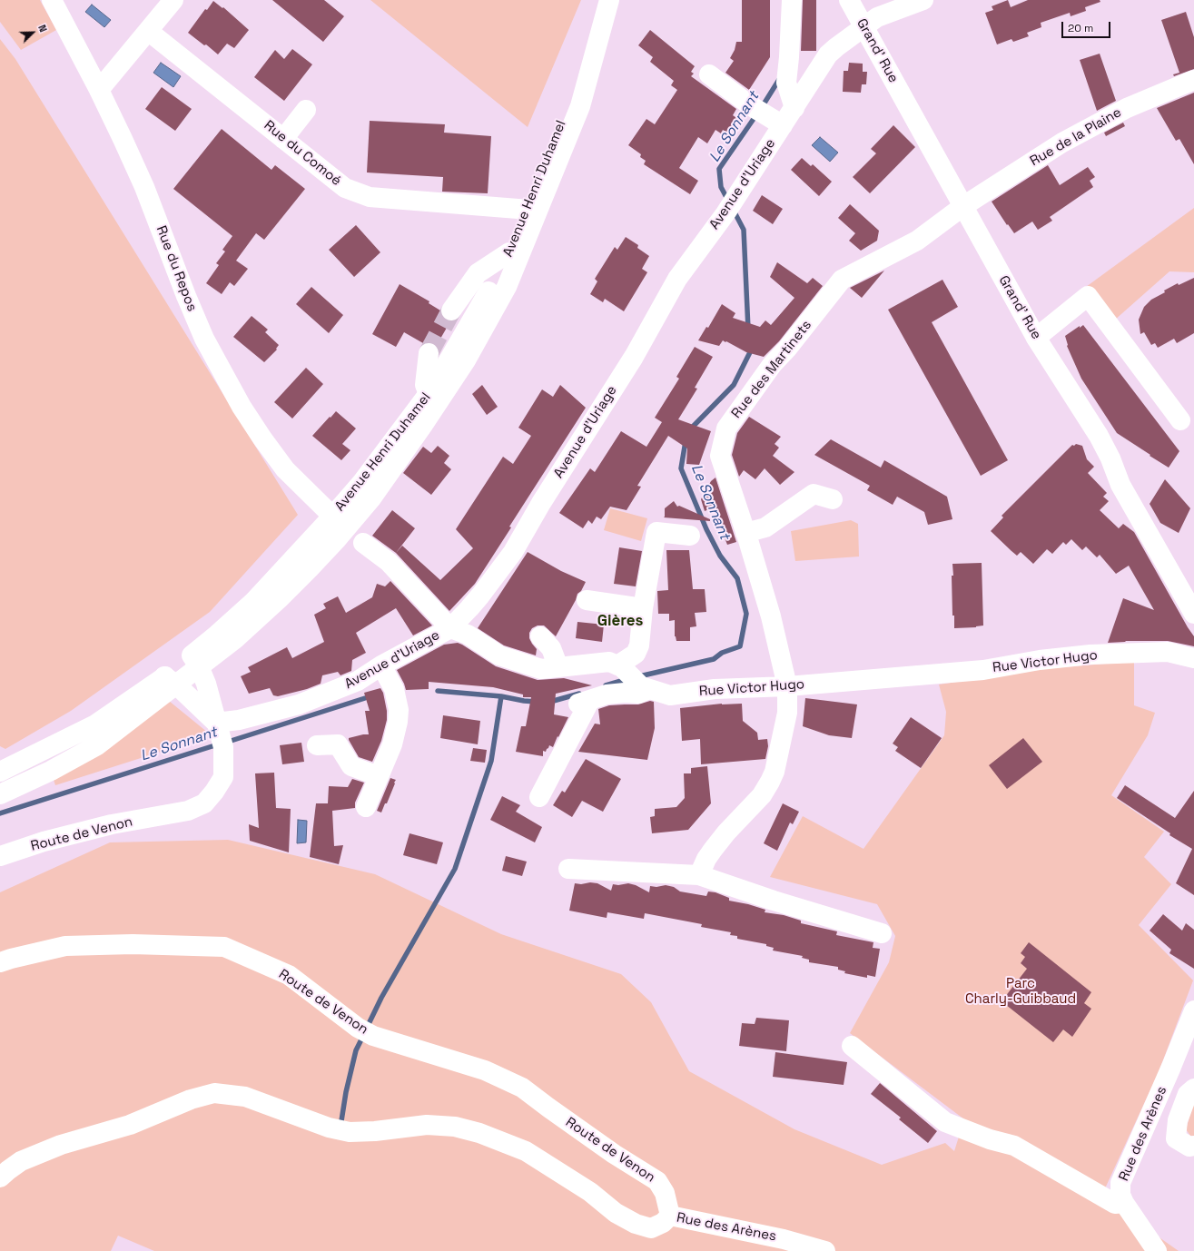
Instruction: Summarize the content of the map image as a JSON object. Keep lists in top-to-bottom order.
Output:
{
  "streets": {
    "street": [
      "Grand' Rue",
      "Rue de la Plaine",
      "Rue du Comoé",
      "Avenue d'Uriage",
      "Avenue Henri Duhamel",
      "Rue du Repos",
      "Rue des Martinets",
      "Rue Victor Hugo",
      "Route de Venon",
      "Rue des Arènes"
    ]
  },
  "crossings": [
    ["Grand' Rue", "Rue de la Plaine"],
    ["Grand' Rue", "Avenue d'Uriage"],
    ["Grand' Rue", "Rue des Martinets"],
    ["Rue de la Plaine", "Rue des Martinets"],
    ["Rue du Comoé", "Avenue Henri Duhamel"],
    ["Avenue d'Uriage", "Route de Venon"],
    ["Avenue Henri Duhamel", "Rue du Repos"],
    ["Avenue Henri Duhamel", "Route de Venon"],
    ["Rue des Martinets", "Rue Victor Hugo"],
    ["Route de Venon", "Rue des Arènes"]
  ],
  "districts": ["Gières"],
  "water": ["Le Sonnant"],
  "parks": ["Parc Charly-Guibbaud"],
  "scale_bar": "20 m",
  "north": "top right"
}
